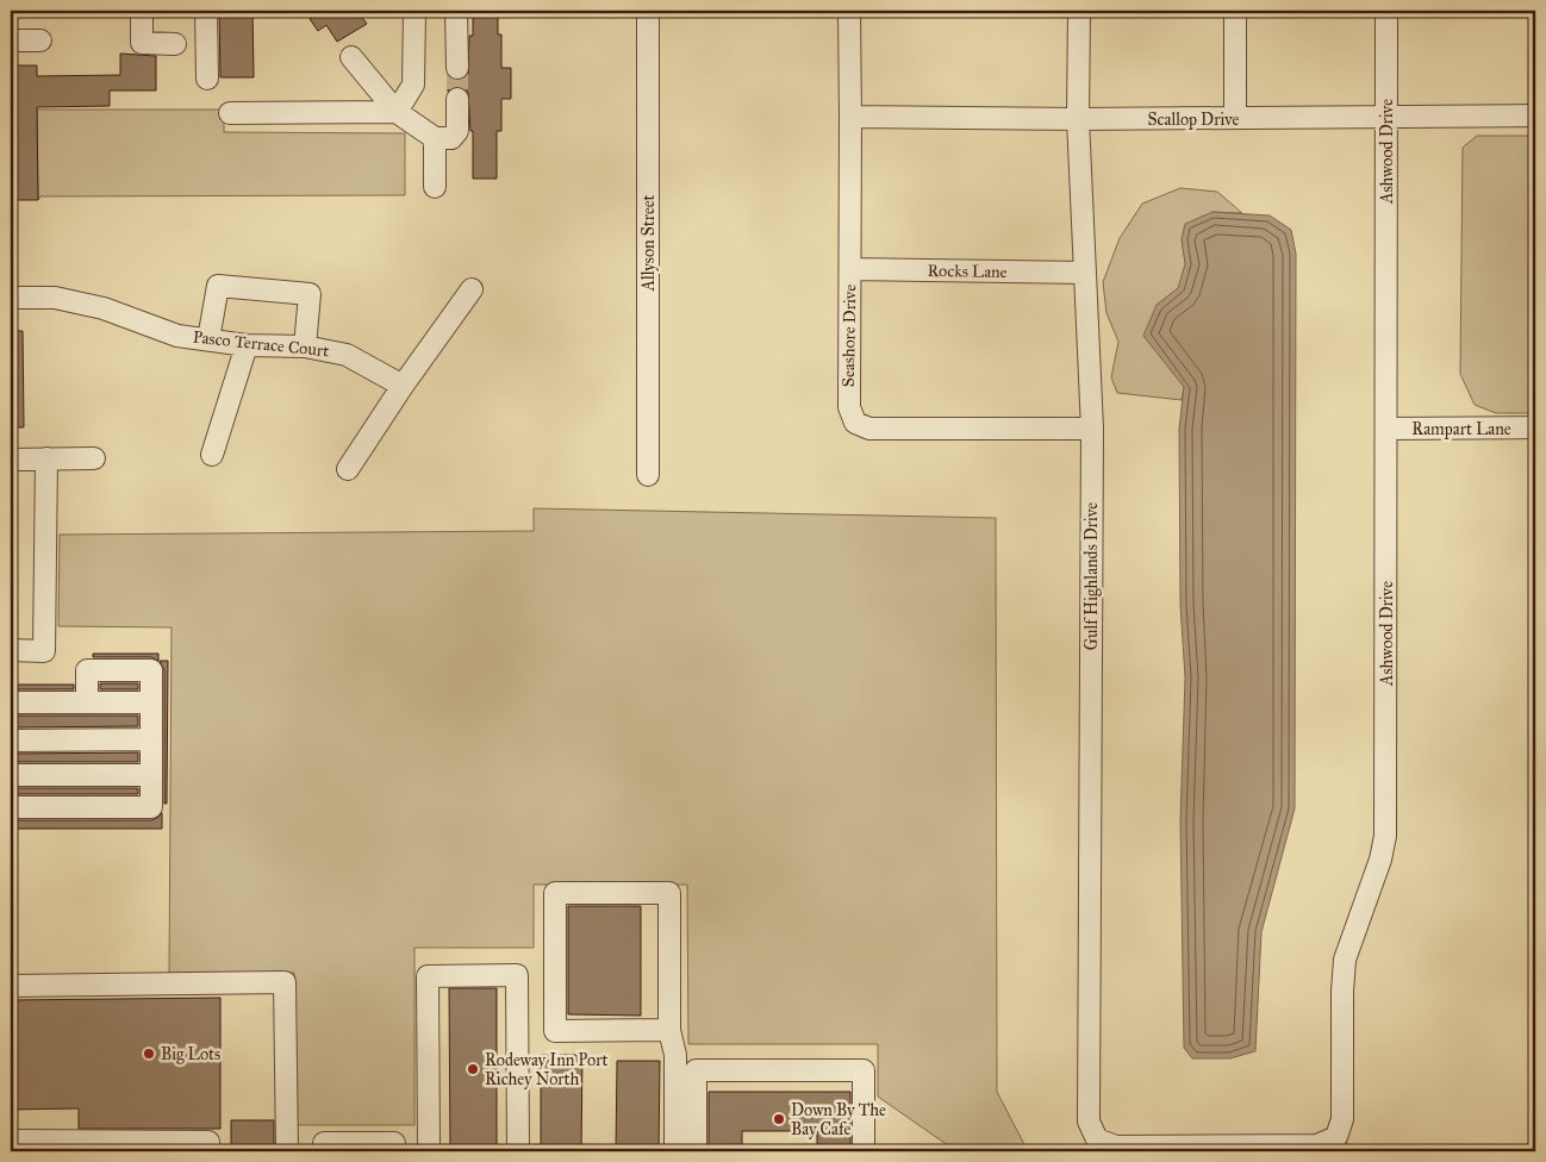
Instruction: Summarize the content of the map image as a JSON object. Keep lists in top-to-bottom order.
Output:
{
  "streets": {
    "street": [
      "Scallop Drive",
      "Ashwood Drive",
      "Allyson Street",
      "Rocks Lane",
      "Seashore Drive",
      "Pasco Terrace Court",
      "Rampart Lane",
      "Gulf Highlands Drive"
    ]
  },
  "crossings": [
    ["Scallop Drive", "Ashwood Drive"],
    ["Scallop Drive", "Seashore Drive"],
    ["Scallop Drive", "Gulf Highlands Drive"],
    ["Ashwood Drive", "Rampart Lane"],
    ["Ashwood Drive", "Gulf Highlands Drive"],
    ["Rocks Lane", "Seashore Drive"],
    ["Rocks Lane", "Gulf Highlands Drive"],
    ["Seashore Drive", "Gulf Highlands Drive"]
  ],
  "places": ["Big Lots", "Rodeway Inn Port Richey North", "Down By The Bay Cafe"]
}
